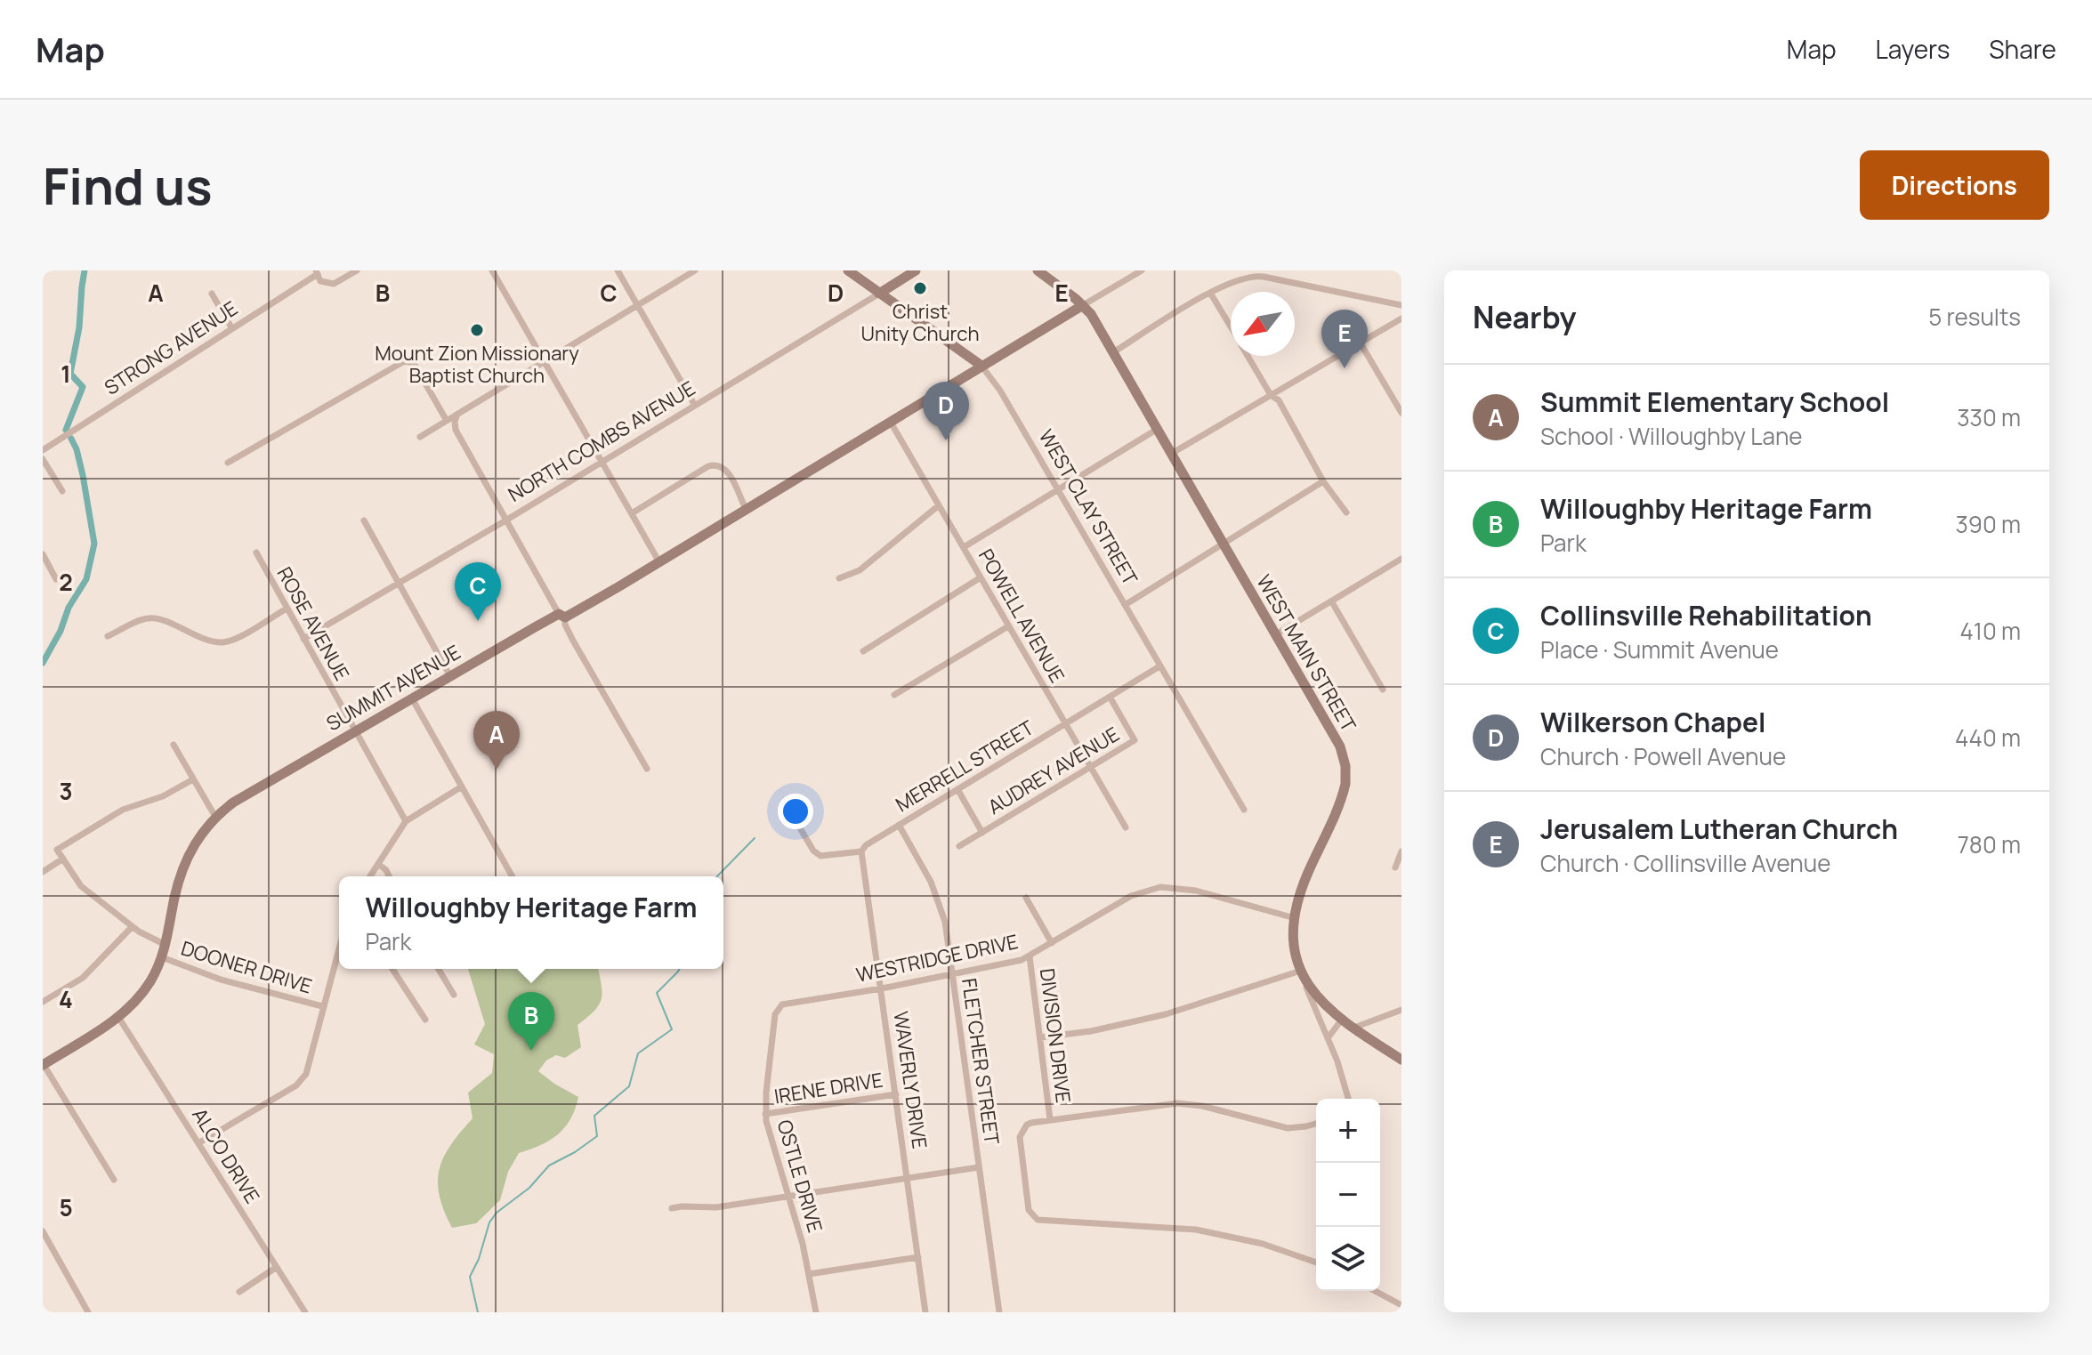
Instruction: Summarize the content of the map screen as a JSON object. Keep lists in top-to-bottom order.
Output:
{
  "streets": {
    "street": [
      "STRONG AVENUE",
      "NORTH COMBS AVENUE",
      "WEST CLAY STREET",
      "POWELL AVENUE",
      "ROSE AVENUE",
      "WEST MAIN STREET",
      "SUMMIT AVENUE",
      "MERRELL STREET",
      "AUDREY AVENUE",
      "WESTRIDGE DRIVE",
      "DOONER DRIVE",
      "DIVISION DRIVE",
      "FLETCHER STREET",
      "WAVERLY DRIVE",
      "IRENE DRIVE",
      "ALCO DRIVE",
      "OSTLE DRIVE"
    ]
  },
  "crossings": [
    ["NORTH COMBS AVENUE", "WEST CLAY STREET"],
    ["NORTH COMBS AVENUE", "ROSE AVENUE"],
    ["WEST CLAY STREET", "SUMMIT AVENUE"],
    ["WEST CLAY STREET", "MERRELL STREET"],
    ["POWELL AVENUE", "SUMMIT AVENUE"],
    ["POWELL AVENUE", "MERRELL STREET"],
    ["POWELL AVENUE", "AUDREY AVENUE"],
    ["ROSE AVENUE", "SUMMIT AVENUE"],
    ["WEST MAIN STREET", "SUMMIT AVENUE"],
    ["WEST MAIN STREET", "WESTRIDGE DRIVE"],
    ["SUMMIT AVENUE", "DOONER DRIVE"],
    ["SUMMIT AVENUE", "ALCO DRIVE"],
    ["MERRELL STREET", "AUDREY AVENUE"],
    ["MERRELL STREET", "FLETCHER STREET"],
    ["MERRELL STREET", "WAVERLY DRIVE"],
    ["WESTRIDGE DRIVE", "DIVISION DRIVE"],
    ["WESTRIDGE DRIVE", "FLETCHER STREET"],
    ["WESTRIDGE DRIVE", "WAVERLY DRIVE"],
    ["WESTRIDGE DRIVE", "OSTLE DRIVE"],
    ["WAVERLY DRIVE", "IRENE DRIVE"],
    ["IRENE DRIVE", "OSTLE DRIVE"]
  ],
  "places": ["Christ Unity Church", "Mount Zion Missionary Baptist Church"],
  "north": "bottom left",
  "page": {
    "header": "Map",
    "nav": ["Map", "Layers", "Share"],
    "buttons": "Directions",
    "title": "Find us",
    "heading": ["Nearby", "5 results"],
    "pins": [
      "E",
      "D",
      "C",
      "A",
      "B"
    ],
    "list": [
      {
        "mark": "A",
        "name": "Summit Elementary School",
        "note": "School · Willoughby Lane",
        "value": "330 m"
      },
      {
        "mark": "B",
        "name": "Willoughby Heritage Farm",
        "note": "Park",
        "value": "390 m"
      },
      {
        "mark": "C",
        "name": "Collinsville Rehabilitation",
        "note": "Place · Summit Avenue",
        "value": "410 m"
      },
      {
        "mark": "D",
        "name": "Wilkerson Chapel",
        "note": "Church · Powell Avenue",
        "value": "440 m"
      },
      {
        "mark": "E",
        "name": "Jerusalem Lutheran Church",
        "note": "Church · Collinsville Avenue",
        "value": "780 m"
      }
    ],
    "popup": ["Willoughby Heritage Farm", "Park"],
    "map_buttons": ["+", "−"]
  },
  "grid": {
    "columns": [
      "A",
      "B",
      "C",
      "D",
      "E"
    ],
    "rows": [
      "1",
      "2",
      "3",
      "4",
      "5"
    ]
  }
}
